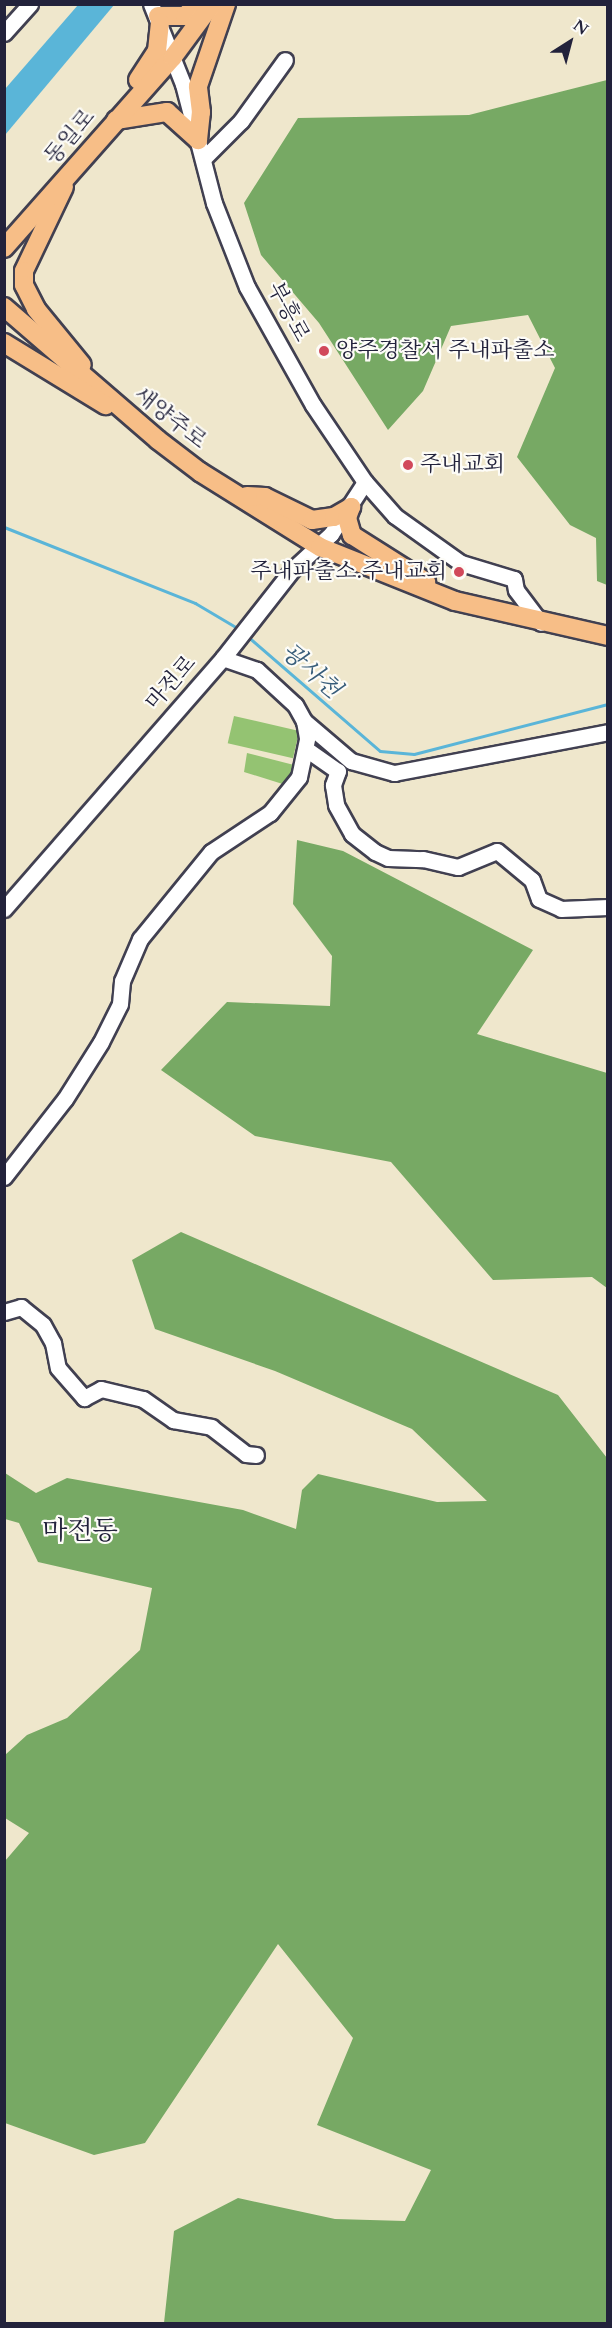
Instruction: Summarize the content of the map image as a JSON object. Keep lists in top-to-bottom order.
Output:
{
  "streets": {
    "main road": ["동일로", "새양주로"],
    "street": ["부흥로", "마전로"]
  },
  "crossings": [
    ["동일로", "부흥로"],
    ["부흥로", "마전로"],
    ["새양주로", "마전로"]
  ],
  "districts": ["마전동"],
  "water": ["광사천"],
  "places": ["양주경찰서 주내파출소", "주내교회", "주내파출소.주내교회"],
  "north": "top right"
}
